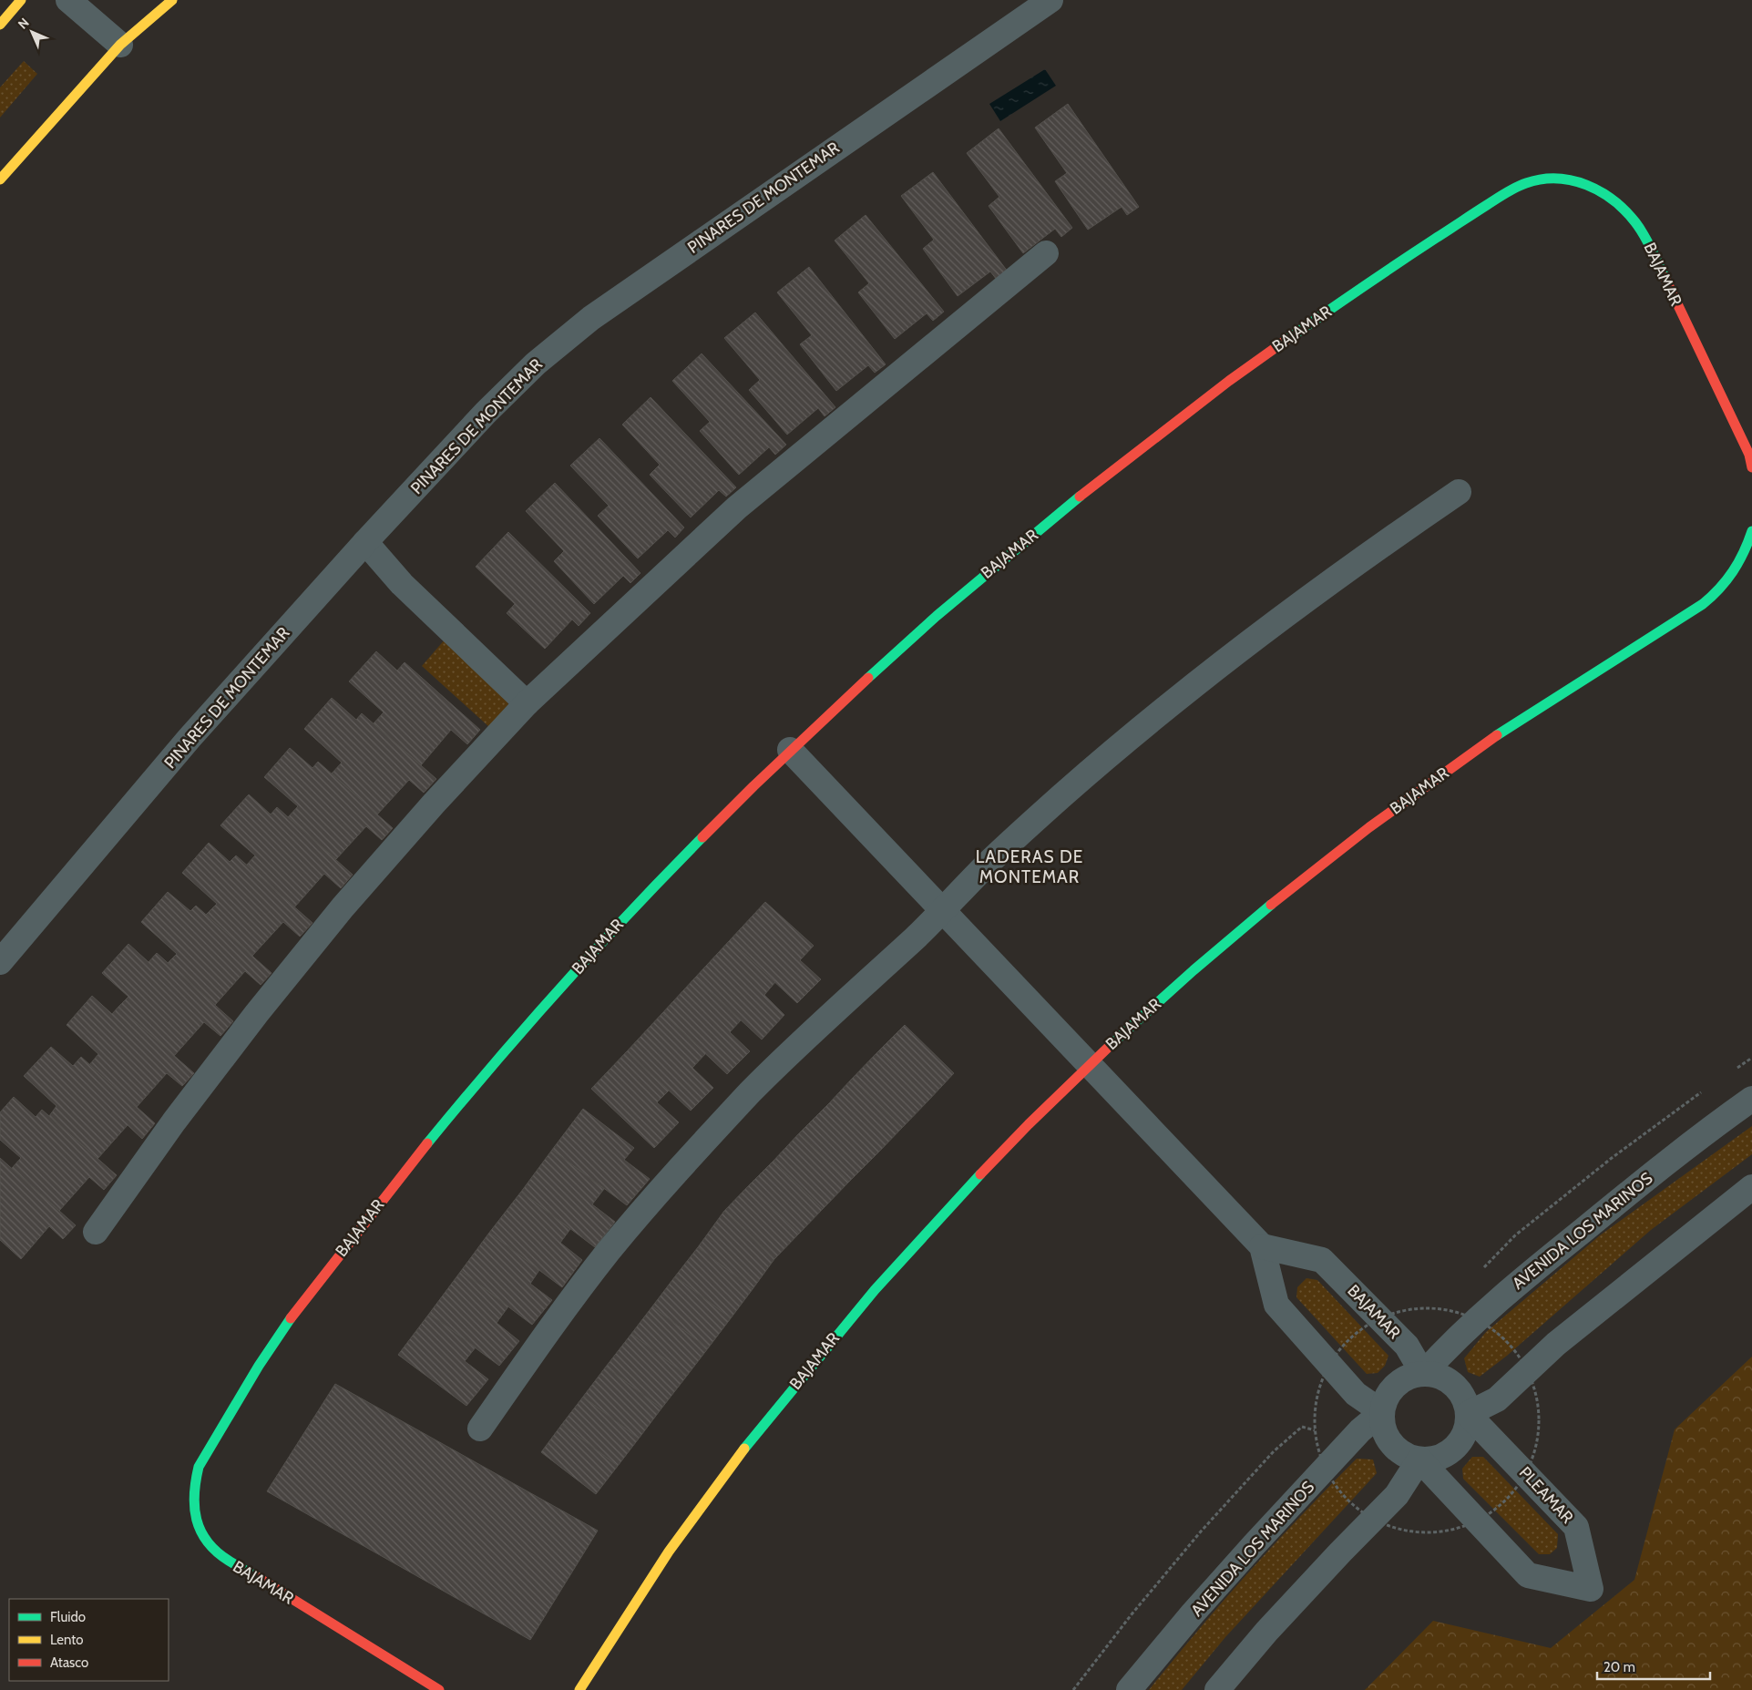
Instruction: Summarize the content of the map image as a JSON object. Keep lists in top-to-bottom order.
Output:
{
  "streets": {
    "street": [
      "PINARES DE MONTEMAR",
      "BAJAMAR",
      "AVENIDA LOS MARINOS",
      "PLEAMAR"
    ]
  },
  "crossings": [
    ["BAJAMAR", "AVENIDA LOS MARINOS"],
    ["BAJAMAR", "PLEAMAR"],
    ["AVENIDA LOS MARINOS", "PLEAMAR"]
  ],
  "districts": ["LADERAS DE MONTEMAR"],
  "legend": ["Fluido", "Lento", "Atasco"],
  "scale_bar": "20 m",
  "north": "top left"
}
